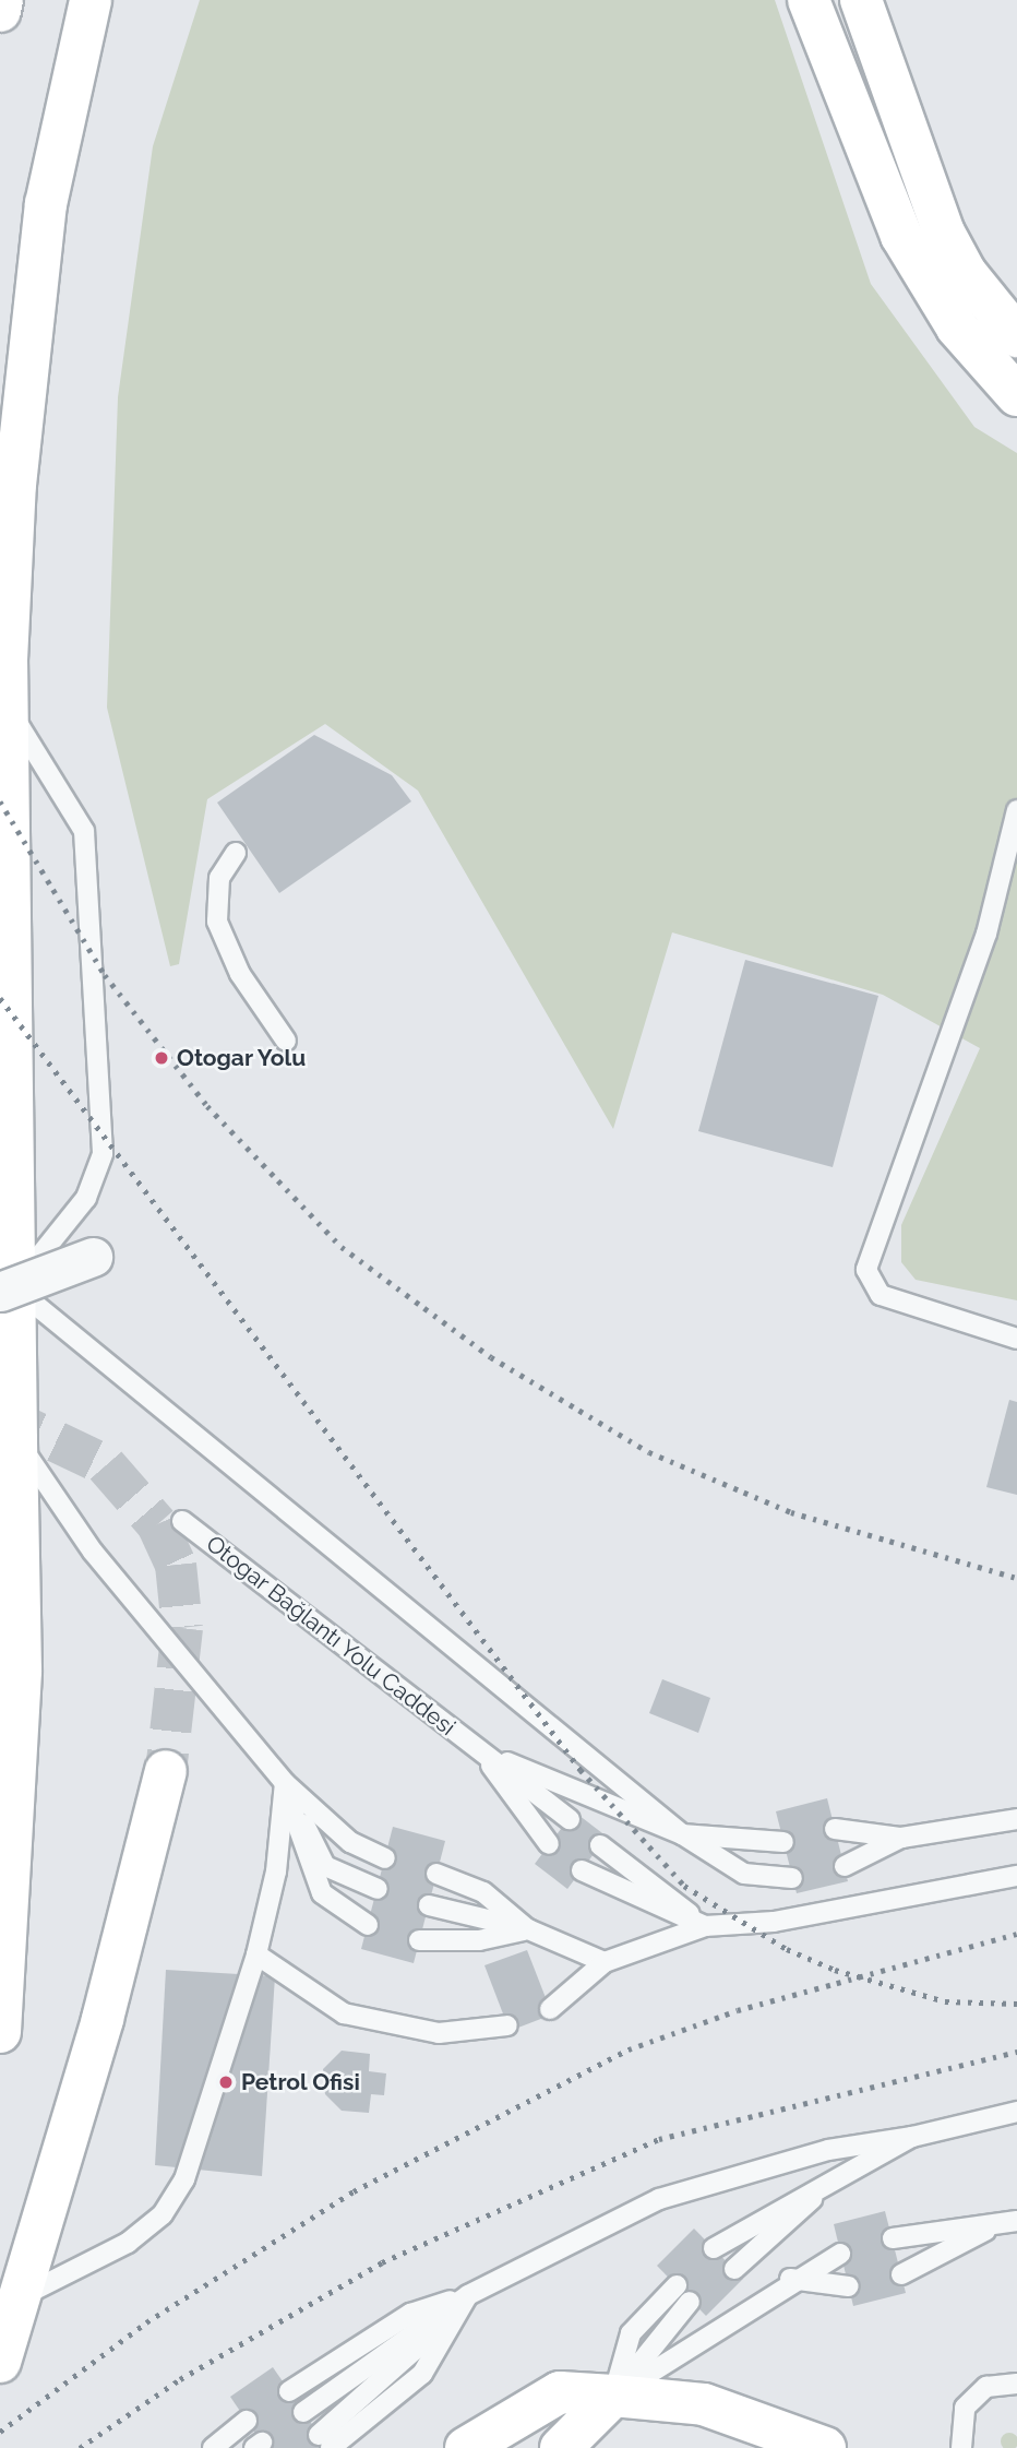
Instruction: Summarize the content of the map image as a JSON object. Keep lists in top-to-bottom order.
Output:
{
  "streets": {
    "lane": ["Otogar Bağlantı Yolu Caddesi"]
  },
  "places": ["Otogar Yolu", "Petrol Ofisi"]
}
